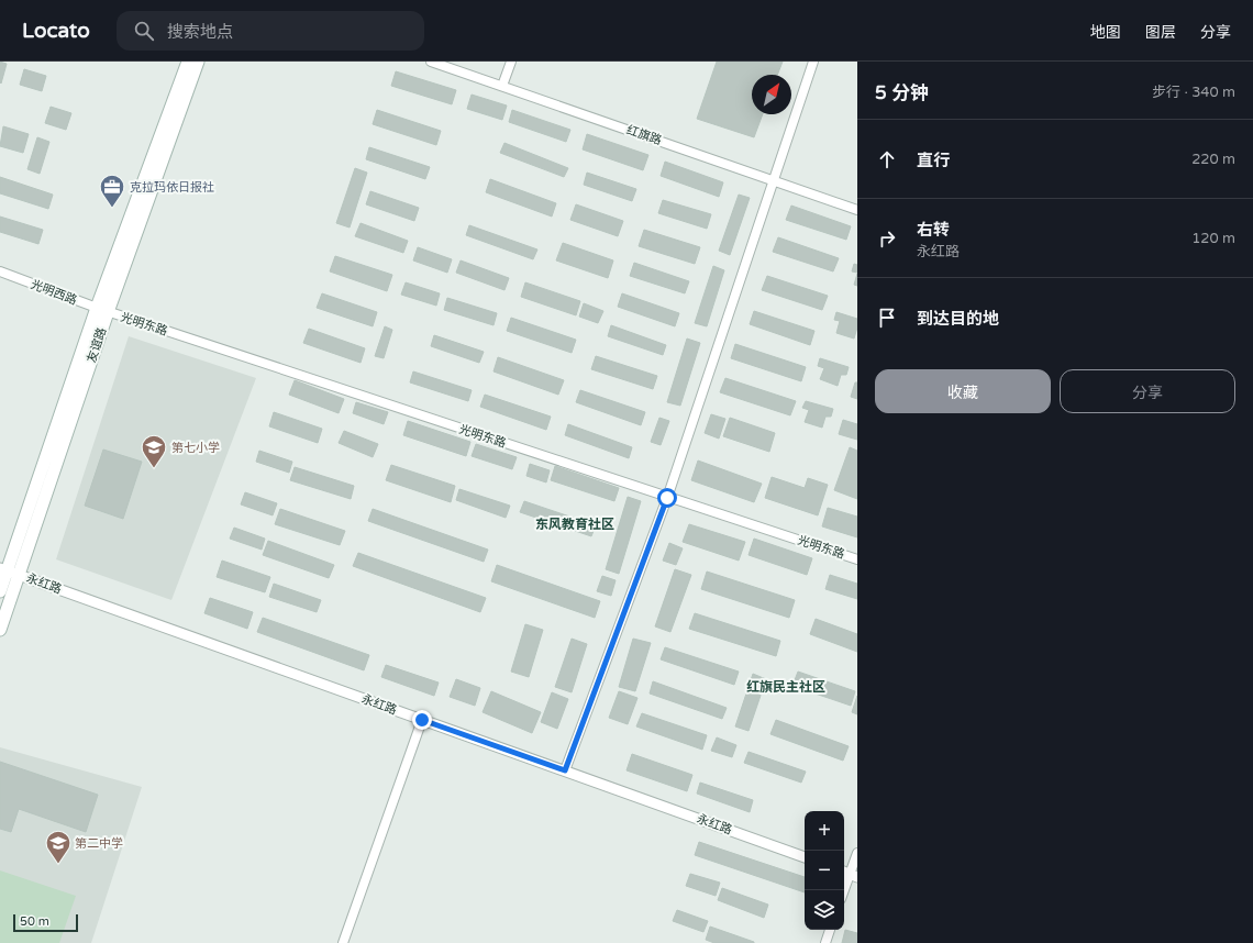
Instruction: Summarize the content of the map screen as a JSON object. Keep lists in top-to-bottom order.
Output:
{
  "streets": {
    "main road": ["友谊路"],
    "street": [
      "红旗路",
      "光明西路",
      "光明东路",
      "永红路"
    ]
  },
  "crossings": [
    ["光明西路", "光明东路"],
    ["光明西路", "友谊路"],
    ["光明东路", "友谊路"],
    ["友谊路", "永红路"]
  ],
  "districts": ["东风教育社区", "红旗民主社区"],
  "places": {
    "office": ["克拉玛依日报社"],
    "school or university": ["第七小学", "第二中学"]
  },
  "scale_bar": "50 m",
  "north": "top right",
  "page": {
    "header": "Locato",
    "search": "搜索地点",
    "nav": ["地图", "图层", "分享"],
    "heading": ["5 分钟", "步行 · 340 m"],
    "list": [
      ["直行", "220 m"],
      ["右转", "永红路", "120 m"],
      "到达目的地"
    ],
    "buttons": ["收藏", "分享"],
    "map_buttons": ["+", "−"],
    "scale": "50 m"
  }
}
